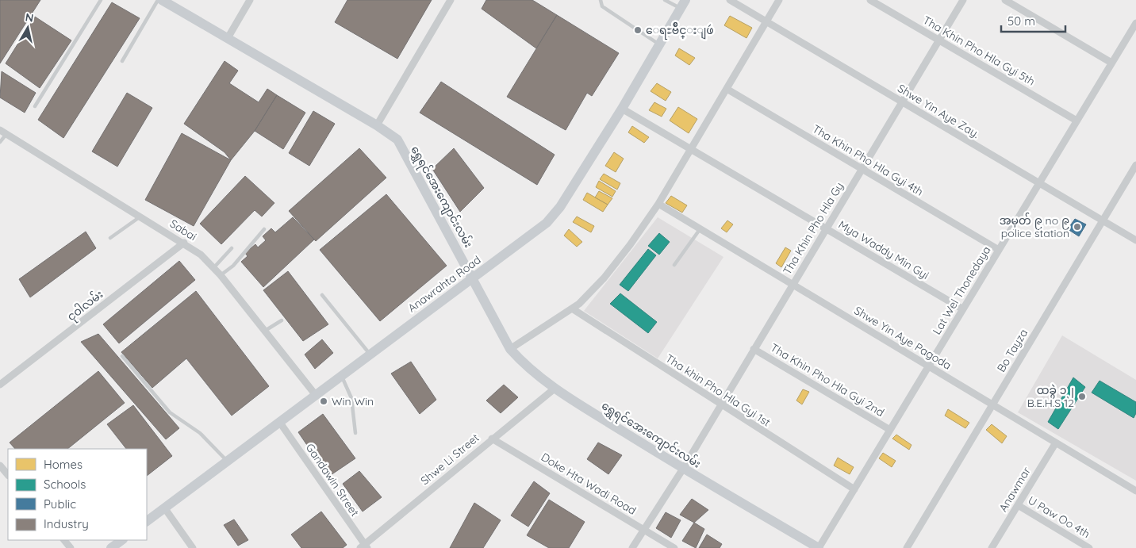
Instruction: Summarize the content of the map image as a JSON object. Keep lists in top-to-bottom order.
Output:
{
  "streets": {
    "street": [
      "Tha Khin Pho Hla Gyi 5th",
      "Shwe Yin Aye Zay.",
      "Tha Khin Pho Hla Gyi 4th",
      "ရွှေရင်အေးကျောင်းလမ်း",
      "Tha Khin Pho Hla Gy",
      "Sabai",
      "Mya Waddy Min Gyi",
      "Anawrahta Road",
      "Lat Wel Thonedaya",
      "ငုဝါလမ်း",
      "Shwe Yin Aye Pagoda",
      "Bo Tayza",
      "Tha Khin Pho Hla Gyi 2nd",
      "Tha khin Pho Hla Gyi 1st",
      "Shwe Li Street",
      "Gandawin Street",
      "Doke Hta Wadi Road",
      "Anawmar",
      "U Paw Oo 4th"
    ]
  },
  "crossings": [
    ["Tha Khin Pho Hla Gyi 5th", "Tha Khin Pho Hla Gy"],
    ["Tha Khin Pho Hla Gyi 5th", "Lat Wel Thonedaya"],
    ["Shwe Yin Aye Zay.", "Tha Khin Pho Hla Gy"],
    ["Shwe Yin Aye Zay.", "Lat Wel Thonedaya"],
    ["Shwe Yin Aye Zay.", "Bo Tayza"],
    ["Tha Khin Pho Hla Gyi 4th", "Tha Khin Pho Hla Gy"],
    ["Tha Khin Pho Hla Gyi 4th", "Lat Wel Thonedaya"],
    ["ရွှေရင်အေးကျောင်းလမ်း", "Tha Khin Pho Hla Gy"],
    ["ရွှေရင်အေးကျောင်းလမ်း", "Anawrahta Road"],
    ["ရွှေရင်အေးကျောင်းလမ်း", "Lat Wel Thonedaya"],
    ["ရွှေရင်အေးကျောင်းလမ်း", "Shwe Li Street"],
    ["Tha Khin Pho Hla Gy", "Mya Waddy Min Gyi"],
    ["Tha Khin Pho Hla Gy", "Shwe Yin Aye Pagoda"],
    ["Tha Khin Pho Hla Gy", "Tha Khin Pho Hla Gyi 2nd"],
    ["Tha Khin Pho Hla Gy", "Tha khin Pho Hla Gyi 1st"],
    ["Tha Khin Pho Hla Gy", "Doke Hta Wadi Road"],
    ["Sabai", "Anawrahta Road"],
    ["Sabai", "ငုဝါလမ်း"],
    ["Mya Waddy Min Gyi", "Anawrahta Road"],
    ["Mya Waddy Min Gyi", "Lat Wel Thonedaya"],
    ["Anawrahta Road", "Gandawin Street"],
    ["Lat Wel Thonedaya", "Shwe Yin Aye Pagoda"],
    ["Lat Wel Thonedaya", "Tha Khin Pho Hla Gyi 2nd"],
    ["Lat Wel Thonedaya", "Tha khin Pho Hla Gyi 1st"],
    ["Shwe Yin Aye Pagoda", "Bo Tayza"],
    ["Shwe Yin Aye Pagoda", "Anawmar"],
    ["Shwe Li Street", "Gandawin Street"],
    ["Shwe Li Street", "Doke Hta Wadi Road"],
    ["Anawmar", "U Paw Oo 4th"]
  ],
  "places": [
    "ေရႊဗ်ိဳင္းျဖဴ",
    "အမှတ် ၉ no ၉ police station",
    "ထခွဲ ၁၂ B.E.H.S 12",
    "Win Win"
  ],
  "legend": [
    "Homes",
    "Schools",
    "Public",
    "Industry"
  ],
  "scale_bar": "50 m",
  "north": "top"
}
